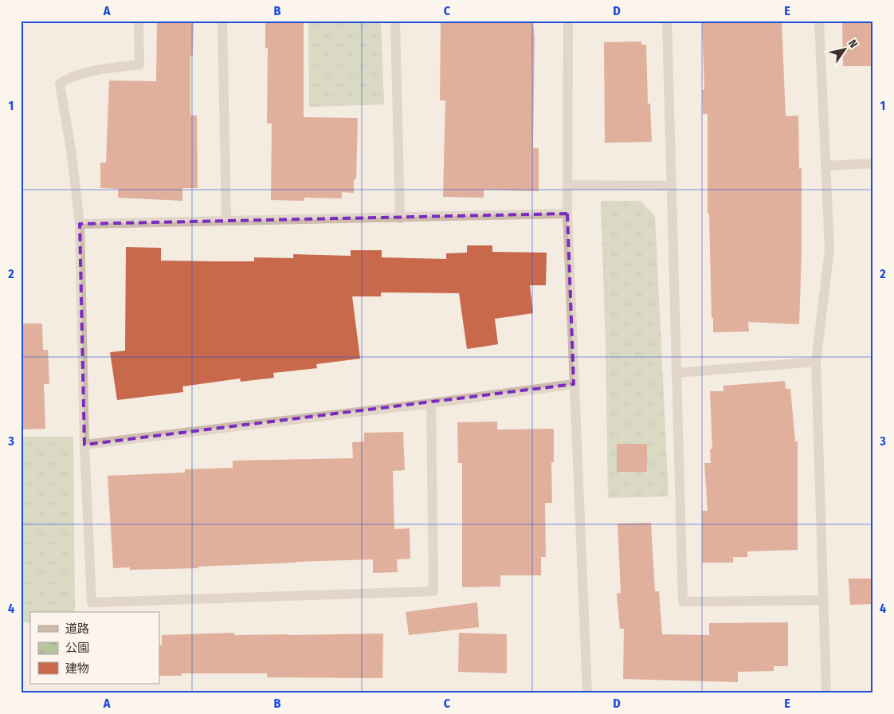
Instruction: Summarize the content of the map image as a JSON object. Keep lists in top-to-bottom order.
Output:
{
  "legend": ["道路", "公園", "建物"],
  "north": "top right",
  "grid": {
    "columns": [
      "A",
      "B",
      "C",
      "D",
      "E"
    ],
    "rows": [
      "1",
      "2",
      "3",
      "4"
    ]
  }
}
